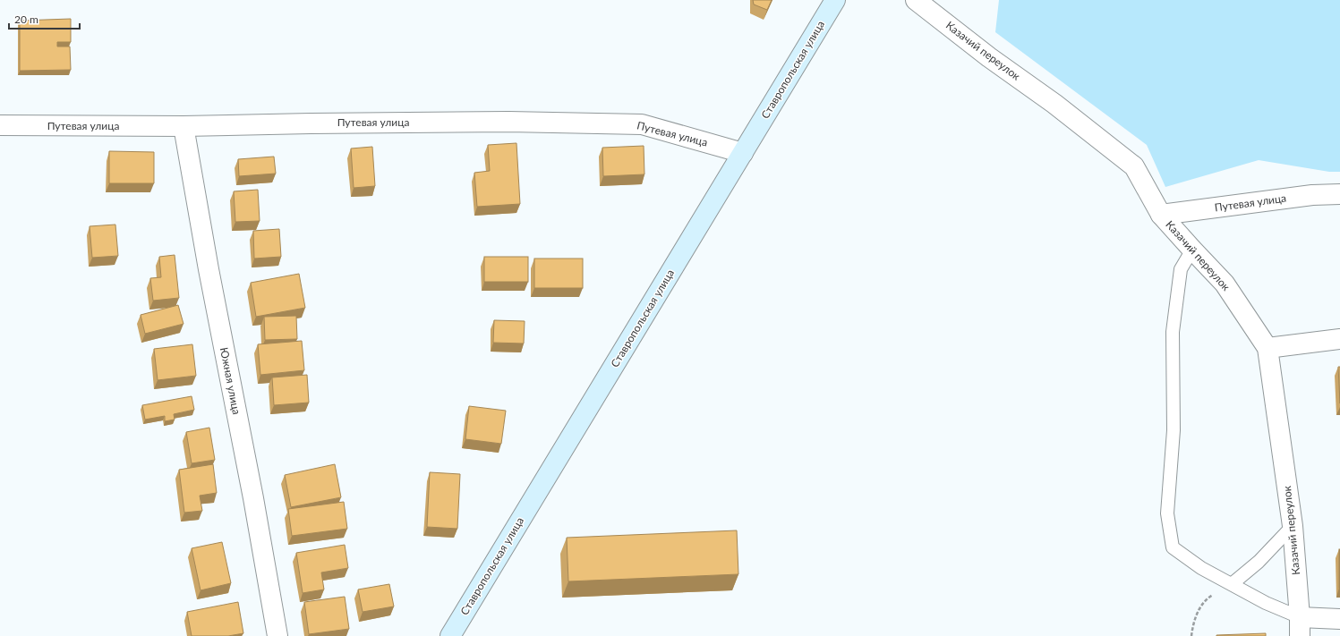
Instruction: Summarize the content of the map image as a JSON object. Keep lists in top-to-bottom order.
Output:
{
  "streets": {
    "street": [
      "Казачий переулок",
      "Ставропольская улица",
      "Путевая улица",
      "Южная улица"
    ]
  },
  "crossings": [
    ["Казачий переулок", "Путевая улица"],
    ["Ставропольская улица", "Путевая улица"],
    ["Путевая улица", "Южная улица"]
  ],
  "scale_bar": "20 m"
}
